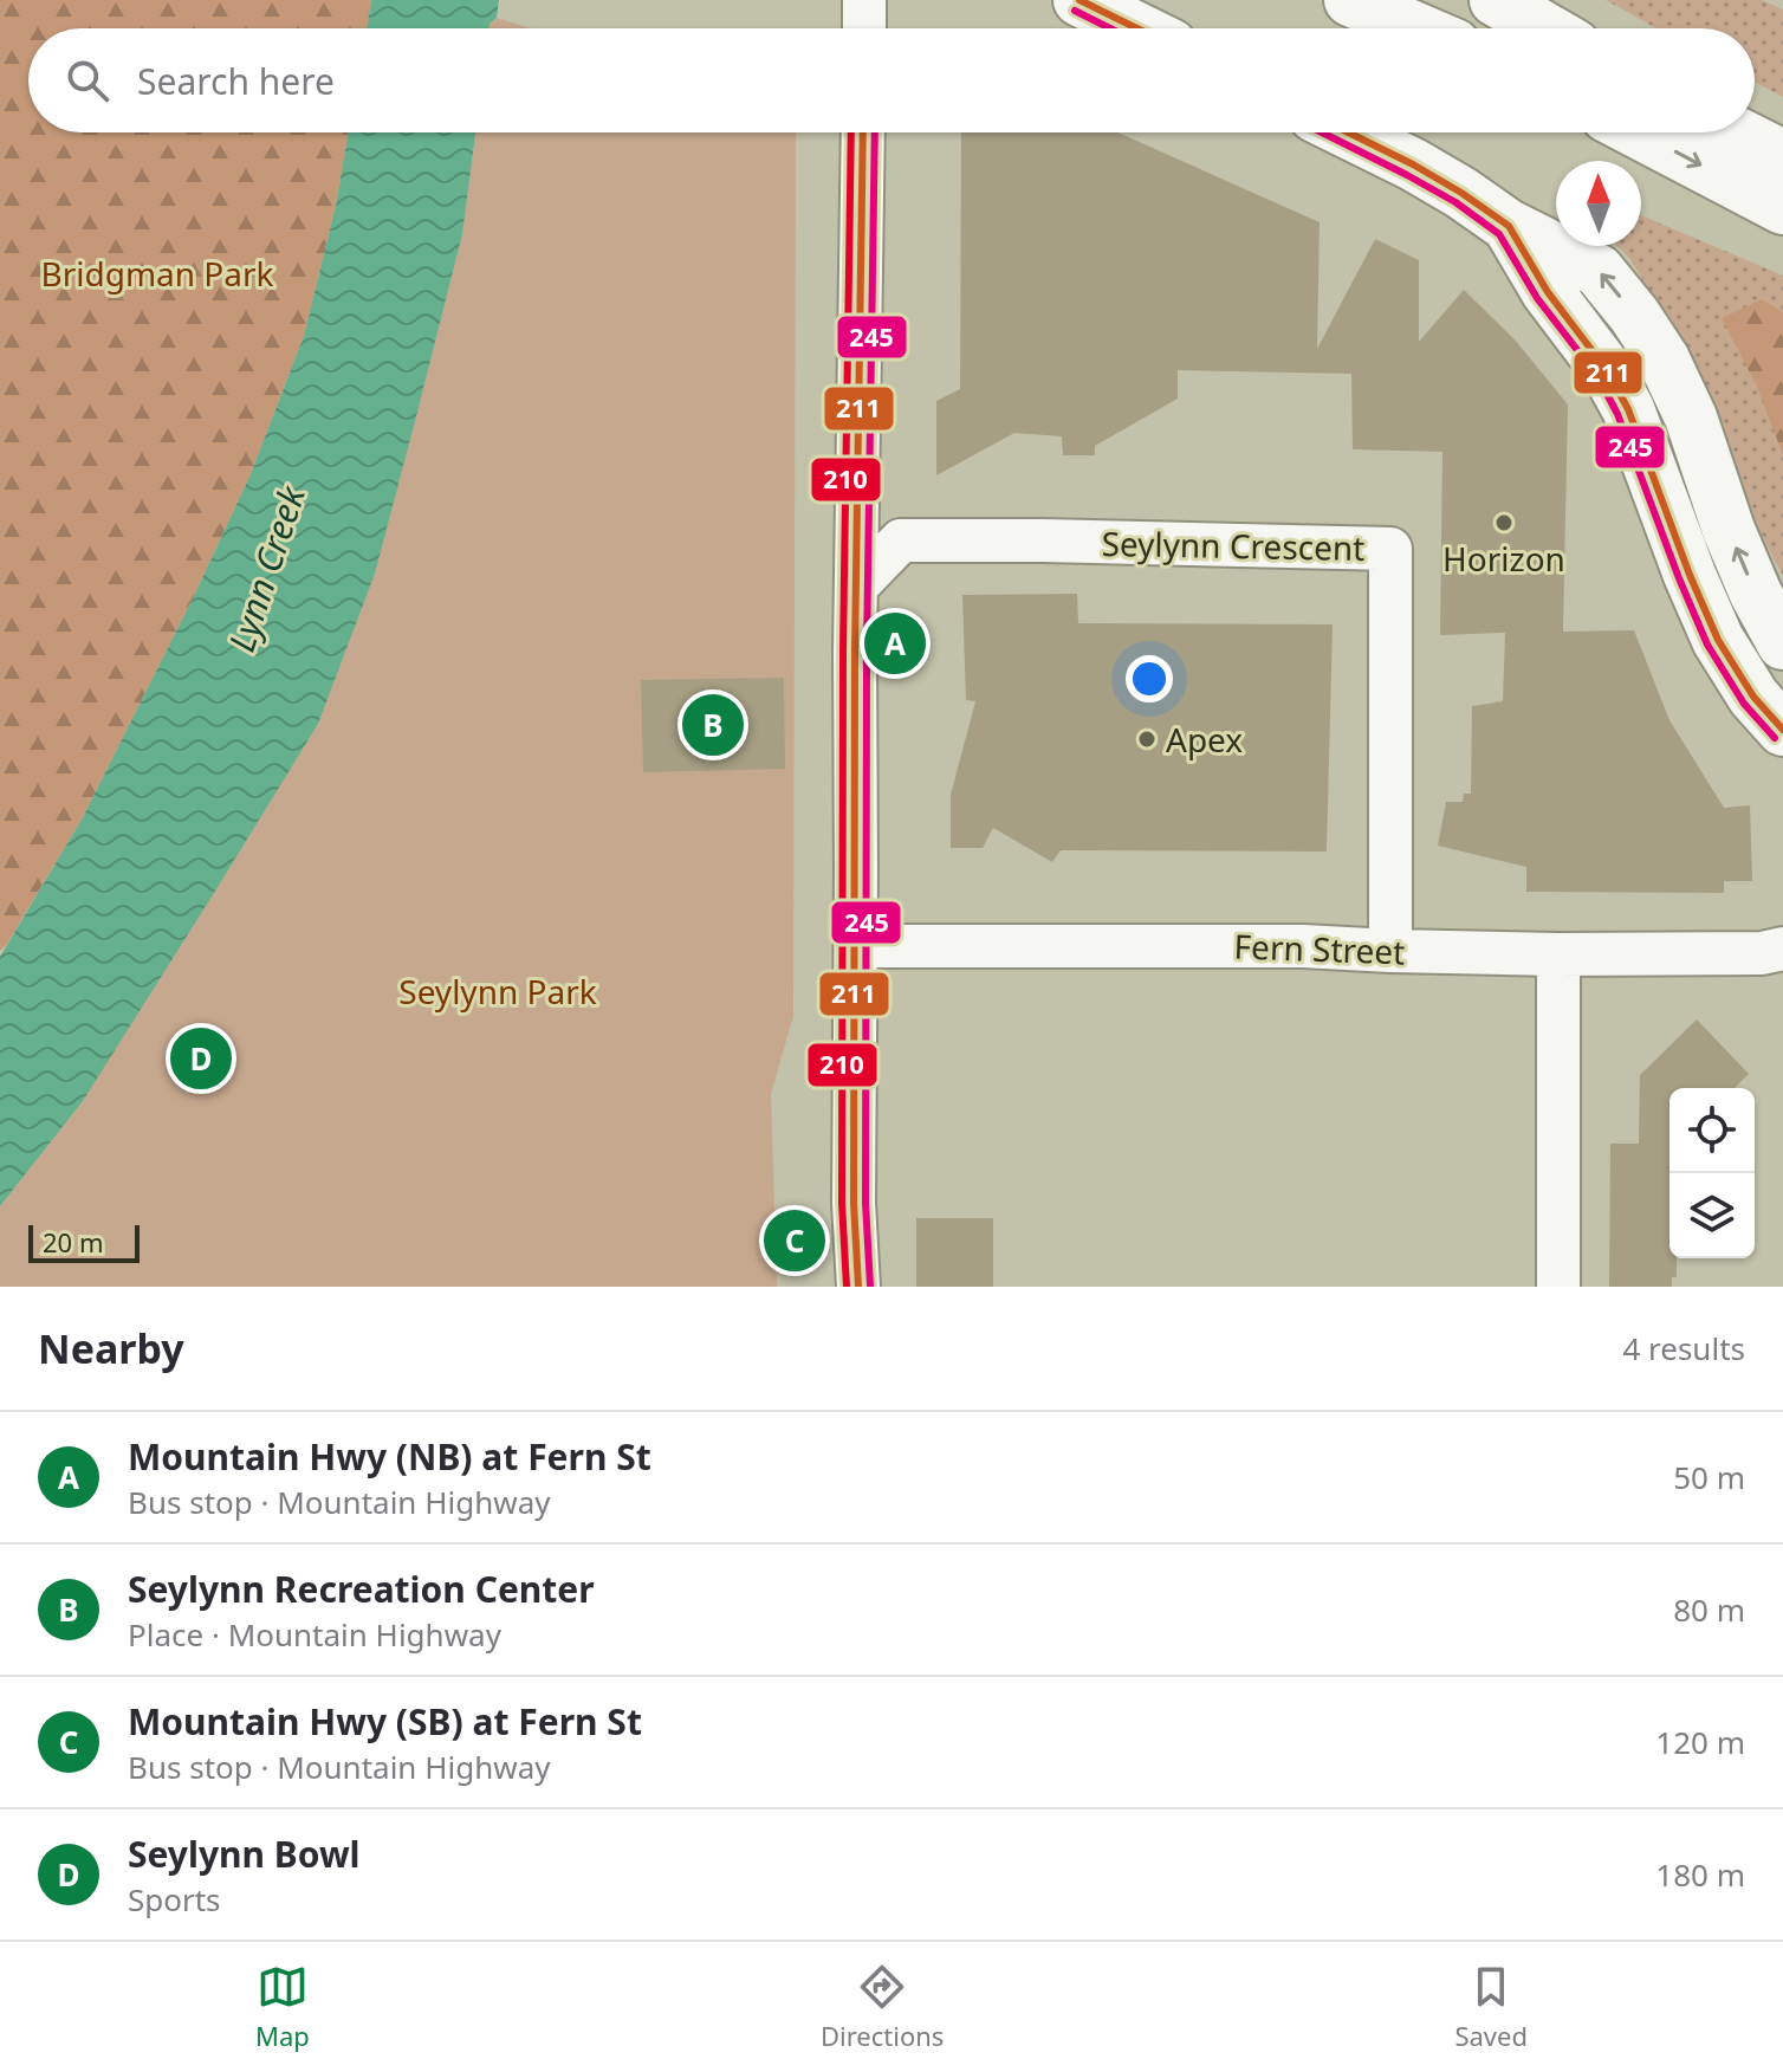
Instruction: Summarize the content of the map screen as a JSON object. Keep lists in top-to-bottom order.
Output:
{
  "streets": {
    "street": ["Seylynn Crescent", "Fern Street"]
  },
  "crossings": [
    ["Seylynn Crescent", "Fern Street"]
  ],
  "water": ["Lynn Creek"],
  "parks": ["Bridgman Park", "Seylynn Park"],
  "places": ["Horizon", "Apex"],
  "lines": ["transit line 211", "transit line 245", "transit line 210"],
  "scale_bar": "20 m",
  "north": "top",
  "page": {
    "search": "Search here",
    "pins": [
      "A",
      "B",
      "D",
      "C"
    ],
    "scale": "20 m",
    "heading": ["Nearby", "4 results"],
    "list": [
      {
        "mark": "A",
        "name": "Mountain Hwy (NB) at Fern St",
        "note": "Bus stop · Mountain Highway",
        "value": "50 m"
      },
      {
        "mark": "B",
        "name": "Seylynn Recreation Center",
        "note": "Place · Mountain Highway",
        "value": "80 m"
      },
      {
        "mark": "C",
        "name": "Mountain Hwy (SB) at Fern St",
        "note": "Bus stop · Mountain Highway",
        "value": "120 m"
      },
      {
        "mark": "D",
        "name": "Seylynn Bowl",
        "note": "Sports",
        "value": "180 m"
      }
    ],
    "nav": ["Map", "Directions", "Saved"]
  }
}
